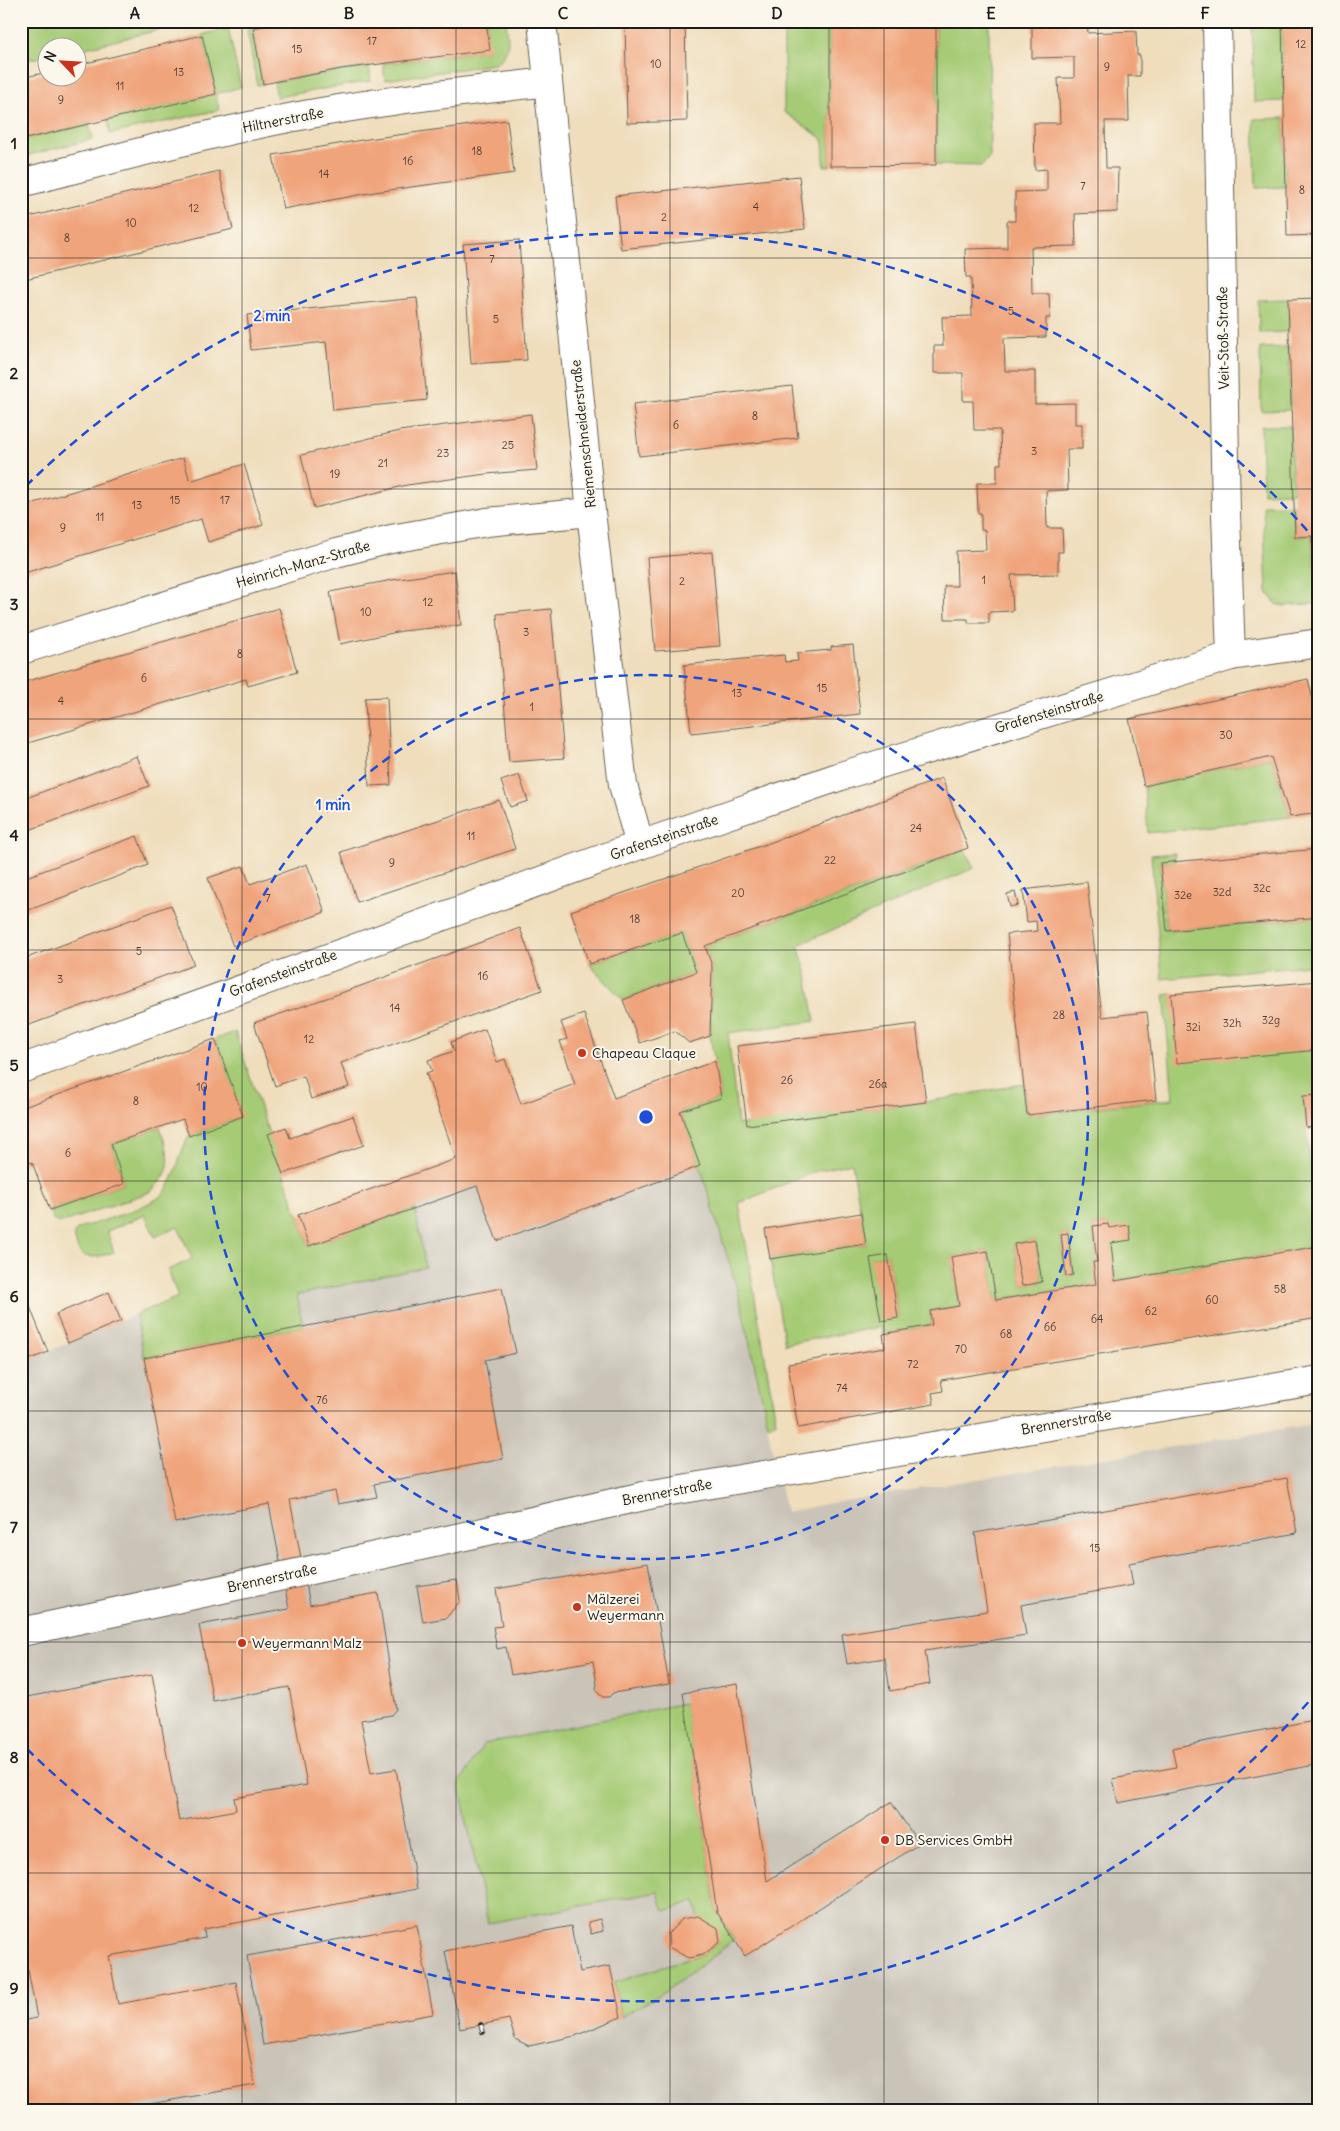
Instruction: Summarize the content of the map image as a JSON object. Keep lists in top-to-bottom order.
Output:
{
  "streets": {
    "street": [
      "Hiltnerstraße",
      "Veit-Stoß-Straße",
      "Riemenschneiderstraße",
      "Heinrich-Manz-Straße",
      "Grafensteinstraße",
      "Brennerstraße"
    ]
  },
  "crossings": [
    ["Hiltnerstraße", "Riemenschneiderstraße"],
    ["Veit-Stoß-Straße", "Grafensteinstraße"],
    ["Riemenschneiderstraße", "Heinrich-Manz-Straße"],
    ["Riemenschneiderstraße", "Grafensteinstraße"]
  ],
  "places": [
    "Chapeau Claque",
    "Mälzerei Weyermann",
    "Weyermann Malz",
    "DB Services GmbH"
  ],
  "house_numbers": [
    "17",
    "12",
    "15",
    "10",
    "9",
    "13",
    "11",
    "9",
    "18",
    "16",
    "14",
    "7",
    "8",
    "4",
    "12",
    "2",
    "10",
    "8",
    "7",
    "5",
    "5",
    "8",
    "6",
    "25",
    "3",
    "23",
    "21",
    "19",
    "15",
    "17",
    "13",
    "11",
    "9",
    "1",
    "2",
    "12",
    "10",
    "3",
    "8",
    "6",
    "15",
    "13",
    "4",
    "1",
    "30",
    "24",
    "11",
    "22",
    "9",
    "32c",
    "32d",
    "20",
    "32e",
    "7",
    "18",
    "5",
    "16",
    "3",
    "14",
    "28",
    "32g",
    "32h",
    "32i",
    "12",
    "26",
    "26a",
    "10",
    "8",
    "6",
    "58",
    "60",
    "62",
    "64",
    "66",
    "68",
    "70",
    "72",
    "74",
    "76",
    "15"
  ],
  "north": "top left",
  "grid": {
    "columns": [
      "A",
      "B",
      "C",
      "D",
      "E",
      "F"
    ],
    "rows": [
      "1",
      "2",
      "3",
      "4",
      "5",
      "6",
      "7",
      "8",
      "9"
    ]
  },
  "rings": ["2 min", "1 min"]
}
